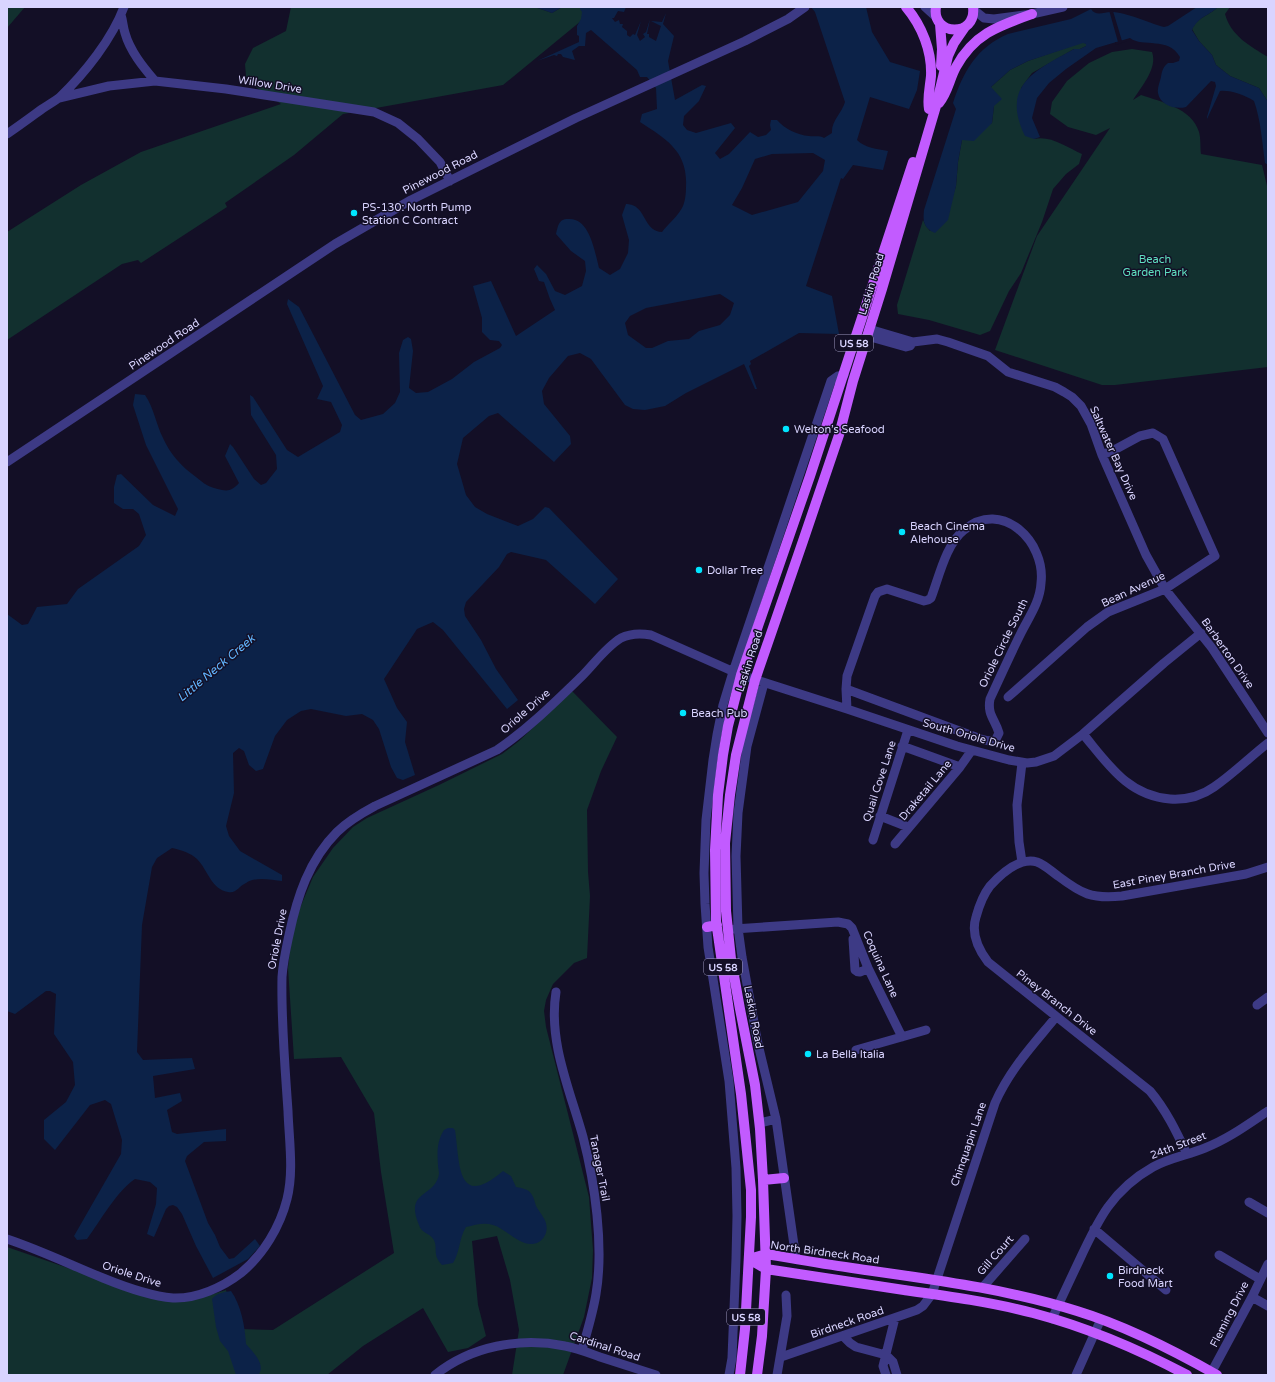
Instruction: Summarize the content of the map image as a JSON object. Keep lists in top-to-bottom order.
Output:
{
  "streets": {
    "main road": ["Laskin Road", "US 58", "North Birdneck Road"],
    "street": [
      "Willow Drive",
      "Pinewood Road",
      "Saltwater Bay Drive",
      "Bean Avenue",
      "Oriole Circle South",
      "Barberton Drive",
      "Oriole Drive",
      "South Oriole Drive",
      "Quail Cove Lane",
      "Draketail Lane",
      "East Piney Branch Drive",
      "Coquina Lane",
      "Piney Branch Drive",
      "Chinquapin Lane",
      "24th Street",
      "Tanager Trail",
      "Gill Court",
      "Fleming Drive",
      "Birdneck Road",
      "Cardinal Road"
    ]
  },
  "crossings": [
    ["Willow Drive", "Pinewood Road"],
    ["Laskin Road", "US 58"],
    ["Laskin Road", "Saltwater Bay Drive"],
    ["Laskin Road", "Oriole Drive"],
    ["Laskin Road", "South Oriole Drive"],
    ["Laskin Road", "Coquina Lane"],
    ["Laskin Road", "North Birdneck Road"],
    ["Saltwater Bay Drive", "Bean Avenue"],
    ["Saltwater Bay Drive", "Barberton Drive"],
    ["Bean Avenue", "Barberton Drive"],
    ["Oriole Circle South", "South Oriole Drive"],
    ["Barberton Drive", "South Oriole Drive"],
    ["Oriole Drive", "South Oriole Drive"],
    ["South Oriole Drive", "Quail Cove Lane"],
    ["South Oriole Drive", "Draketail Lane"],
    ["East Piney Branch Drive", "Piney Branch Drive"],
    ["Piney Branch Drive", "Chinquapin Lane"],
    ["Piney Branch Drive", "24th Street"],
    ["Chinquapin Lane", "North Birdneck Road"],
    ["Chinquapin Lane", "Birdneck Road"],
    ["24th Street", "North Birdneck Road"],
    ["Tanager Trail", "Cardinal Road"],
    ["North Birdneck Road", "Gill Court"],
    ["North Birdneck Road", "Fleming Drive"]
  ],
  "water": ["Little Neck Creek"],
  "parks": ["Beach Garden Park"],
  "places": [
    "PS-130: North Pump Station C Contract",
    "Welton’s Seafood",
    "Beach Cinema Alehouse",
    "Dollar Tree",
    "Beach Pub",
    "La Bella Italia",
    "Birdneck Food Mart"
  ]
}
